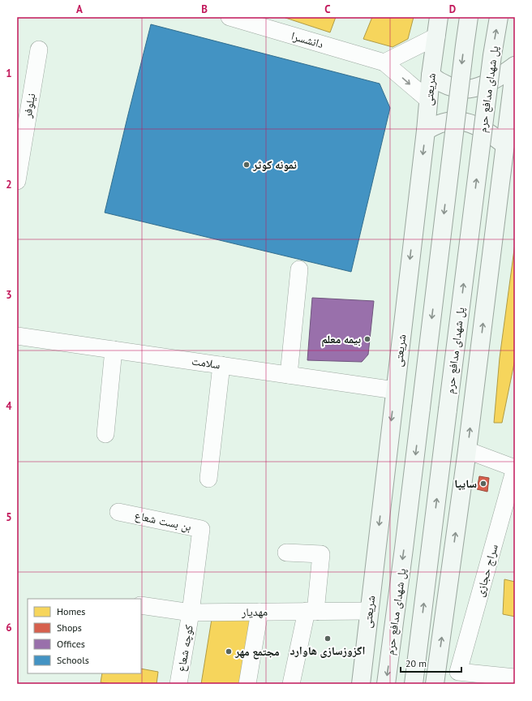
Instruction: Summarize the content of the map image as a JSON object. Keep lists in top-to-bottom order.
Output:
{
  "streets": {
    "main road": ["شریعتی", "پل شهدای مدافع حرم"],
    "street": [
      "دانشسرا",
      "نیلوفر",
      "سلامت",
      "بن بست شعاع",
      "سراج حجازی",
      "مهدیار",
      "کوچه شعاع"
    ]
  },
  "crossings": [
    ["دانشسرا", "شریعتی"],
    ["شریعتی", "سلامت"],
    ["شریعتی", "مهدیار"],
    ["بن بست شعاع", "مهدیار"],
    ["بن بست شعاع", "کوچه شعاع"],
    ["مهدیار", "کوچه شعاع"]
  ],
  "places": [
    "نمونه کوثر",
    "بیمه معلم",
    "سایپا",
    "اگزوزسازی هاوارد",
    "مجتمع مهر"
  ],
  "legend": [
    "Homes",
    "Shops",
    "Offices",
    "Schools"
  ],
  "scale_bar": "20 m",
  "grid": {
    "columns": [
      "A",
      "B",
      "C",
      "D"
    ],
    "rows": [
      "1",
      "2",
      "3",
      "4",
      "5",
      "6"
    ]
  }
}
